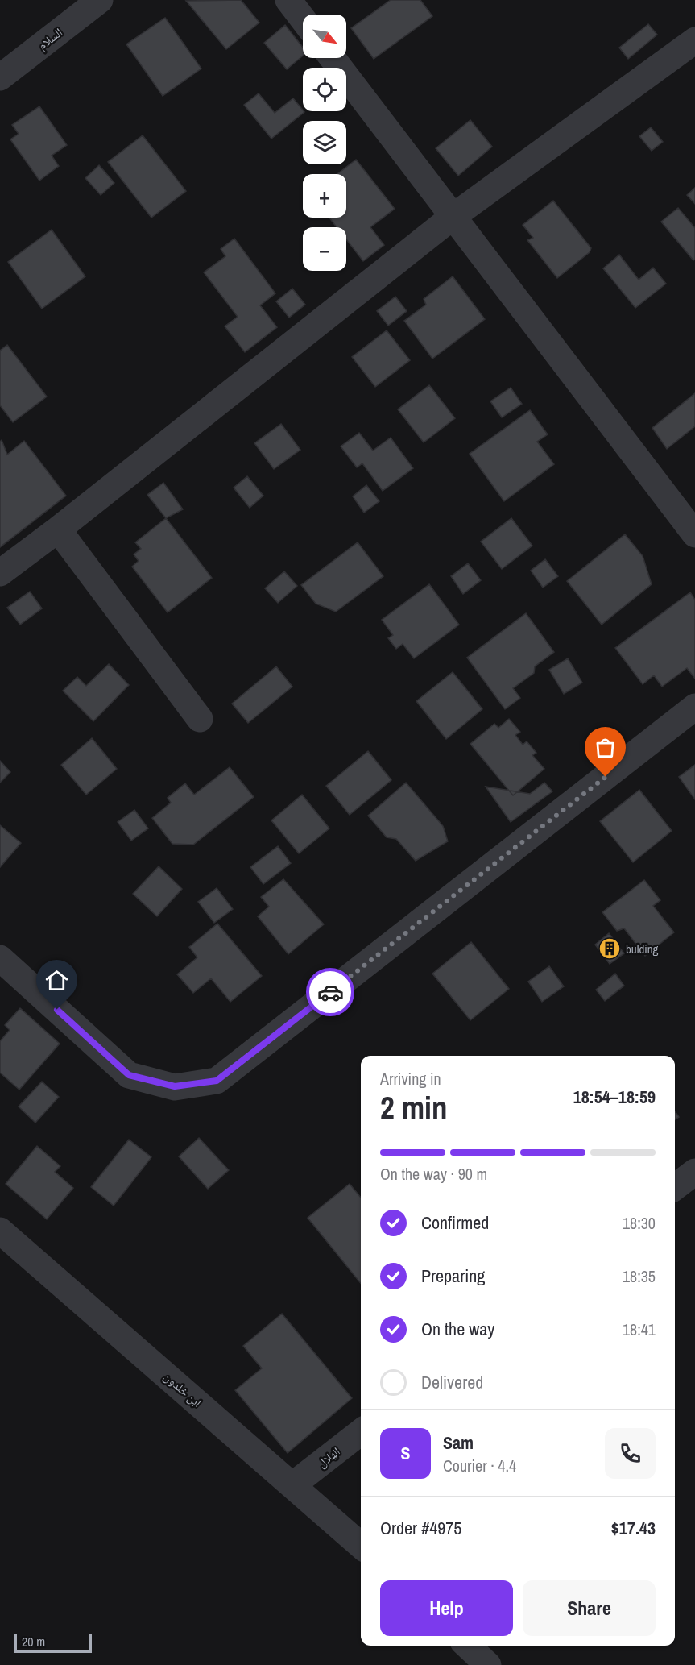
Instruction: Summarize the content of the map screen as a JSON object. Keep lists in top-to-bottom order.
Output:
{
  "streets": {
    "street": ["السلام", "ابن خلدون", "الهلال"]
  },
  "crossings": [
    ["ابن خلدون", "الهلال"]
  ],
  "places": {
    "building": ["bulding"]
  },
  "scale_bar": "20 m",
  "north": "bottom right",
  "page": {
    "map_buttons": ["+", "−"],
    "heading": ["2 min", "Arriving in", "18:54–18:59"],
    "panel": [
      "Sam",
      "Courier · 4.4",
      "Order #4975",
      "$17.43"
    ],
    "bar": "On the way · 90 m",
    "list": [
      ["Confirmed", "18:30"],
      ["Preparing", "18:35"],
      ["On the way", "18:41"],
      "Delivered"
    ],
    "round": "S",
    "buttons": ["Help", "Share"],
    "scale": "20 m"
  }
}
